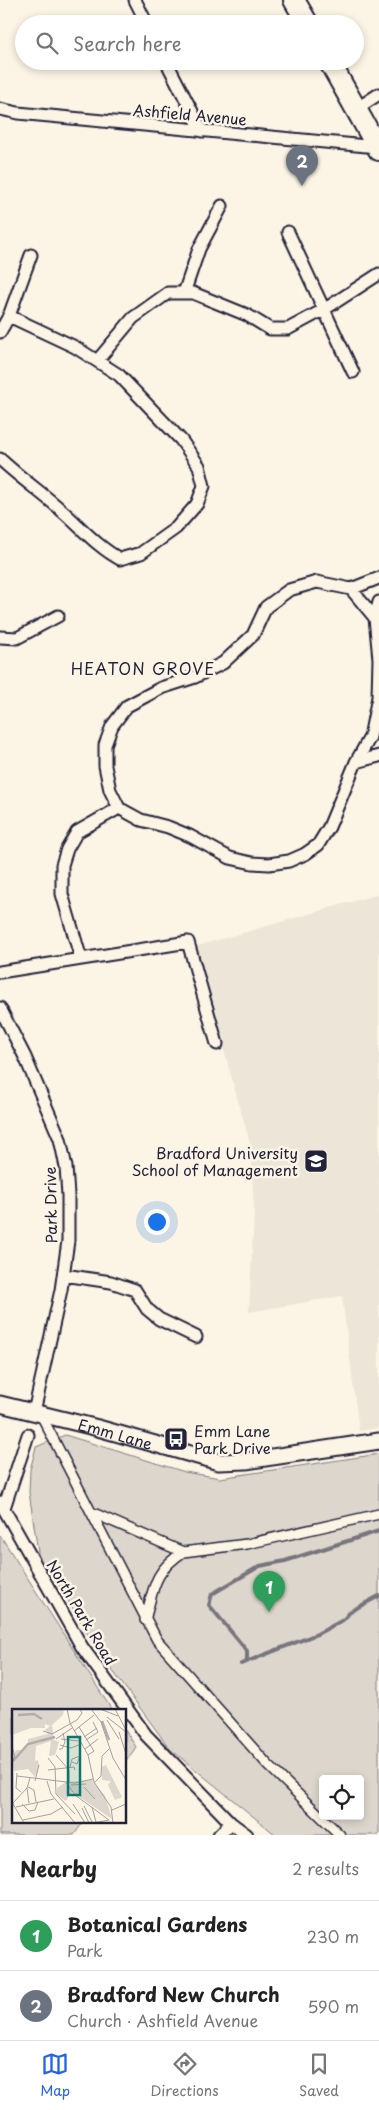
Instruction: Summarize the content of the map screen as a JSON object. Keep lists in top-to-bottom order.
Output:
{
  "streets": {
    "street": [
      "Ashfield Avenue",
      "Park Drive",
      "Emm Lane",
      "North Park Road"
    ]
  },
  "crossings": [
    ["Park Drive", "Emm Lane"]
  ],
  "districts": ["HEATON GROVE"],
  "places": {
    "school or university": ["Bradford University School of Management"],
    "bus stop": ["Emm Lane Park Drive"]
  },
  "page": {
    "search": "Search here",
    "pins": ["2", "1"],
    "heading": ["Nearby", "2 results"],
    "list": [
      {
        "mark": "1",
        "name": "Botanical Gardens",
        "note": "Park",
        "value": "230 m"
      },
      {
        "mark": "2",
        "name": "Bradford New Church",
        "note": "Church · Ashfield Avenue",
        "value": "590 m"
      }
    ],
    "nav": ["Map", "Directions", "Saved"]
  }
}
